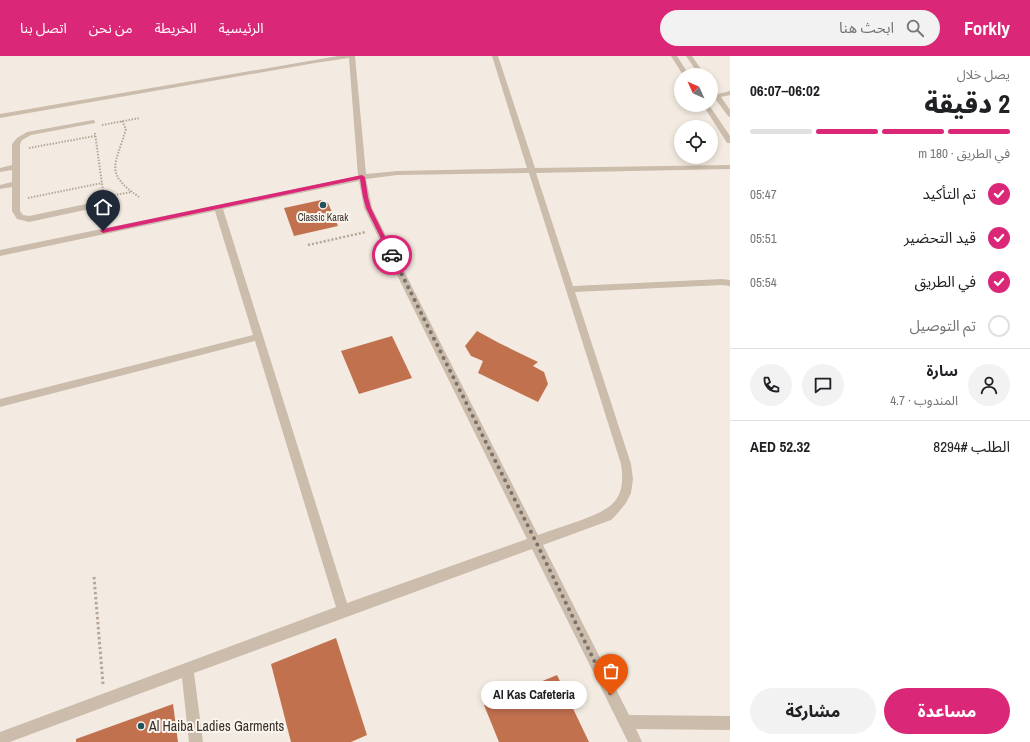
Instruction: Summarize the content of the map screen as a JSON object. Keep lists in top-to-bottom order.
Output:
{
  "places": ["Classic Karak", "Al Kas Cafeteria", "Al Haiba Ladies Garments"],
  "north": "top left",
  "page": {
    "header": "Forkly",
    "search": "ابحث هنا",
    "nav": [
      "الرئيسية",
      "الخريطة",
      "من نحن",
      "اتصل بنا"
    ],
    "heading": ["2 دقيقة", "يصل خلال", "06:02–06:07"],
    "panel": [
      "سارة",
      "المندوب · 4.7",
      "الطلب #8294",
      "AED 52.32"
    ],
    "bar": "في الطريق · 180 m",
    "list": [
      ["تم التأكيد", "05:47"],
      ["قيد التحضير", "05:51"],
      ["في الطريق", "05:54"],
      "تم التوصيل"
    ],
    "buttons": ["مساعدة", "مشاركة"],
    "bubble": "Al Kas Cafeteria"
  }
}
